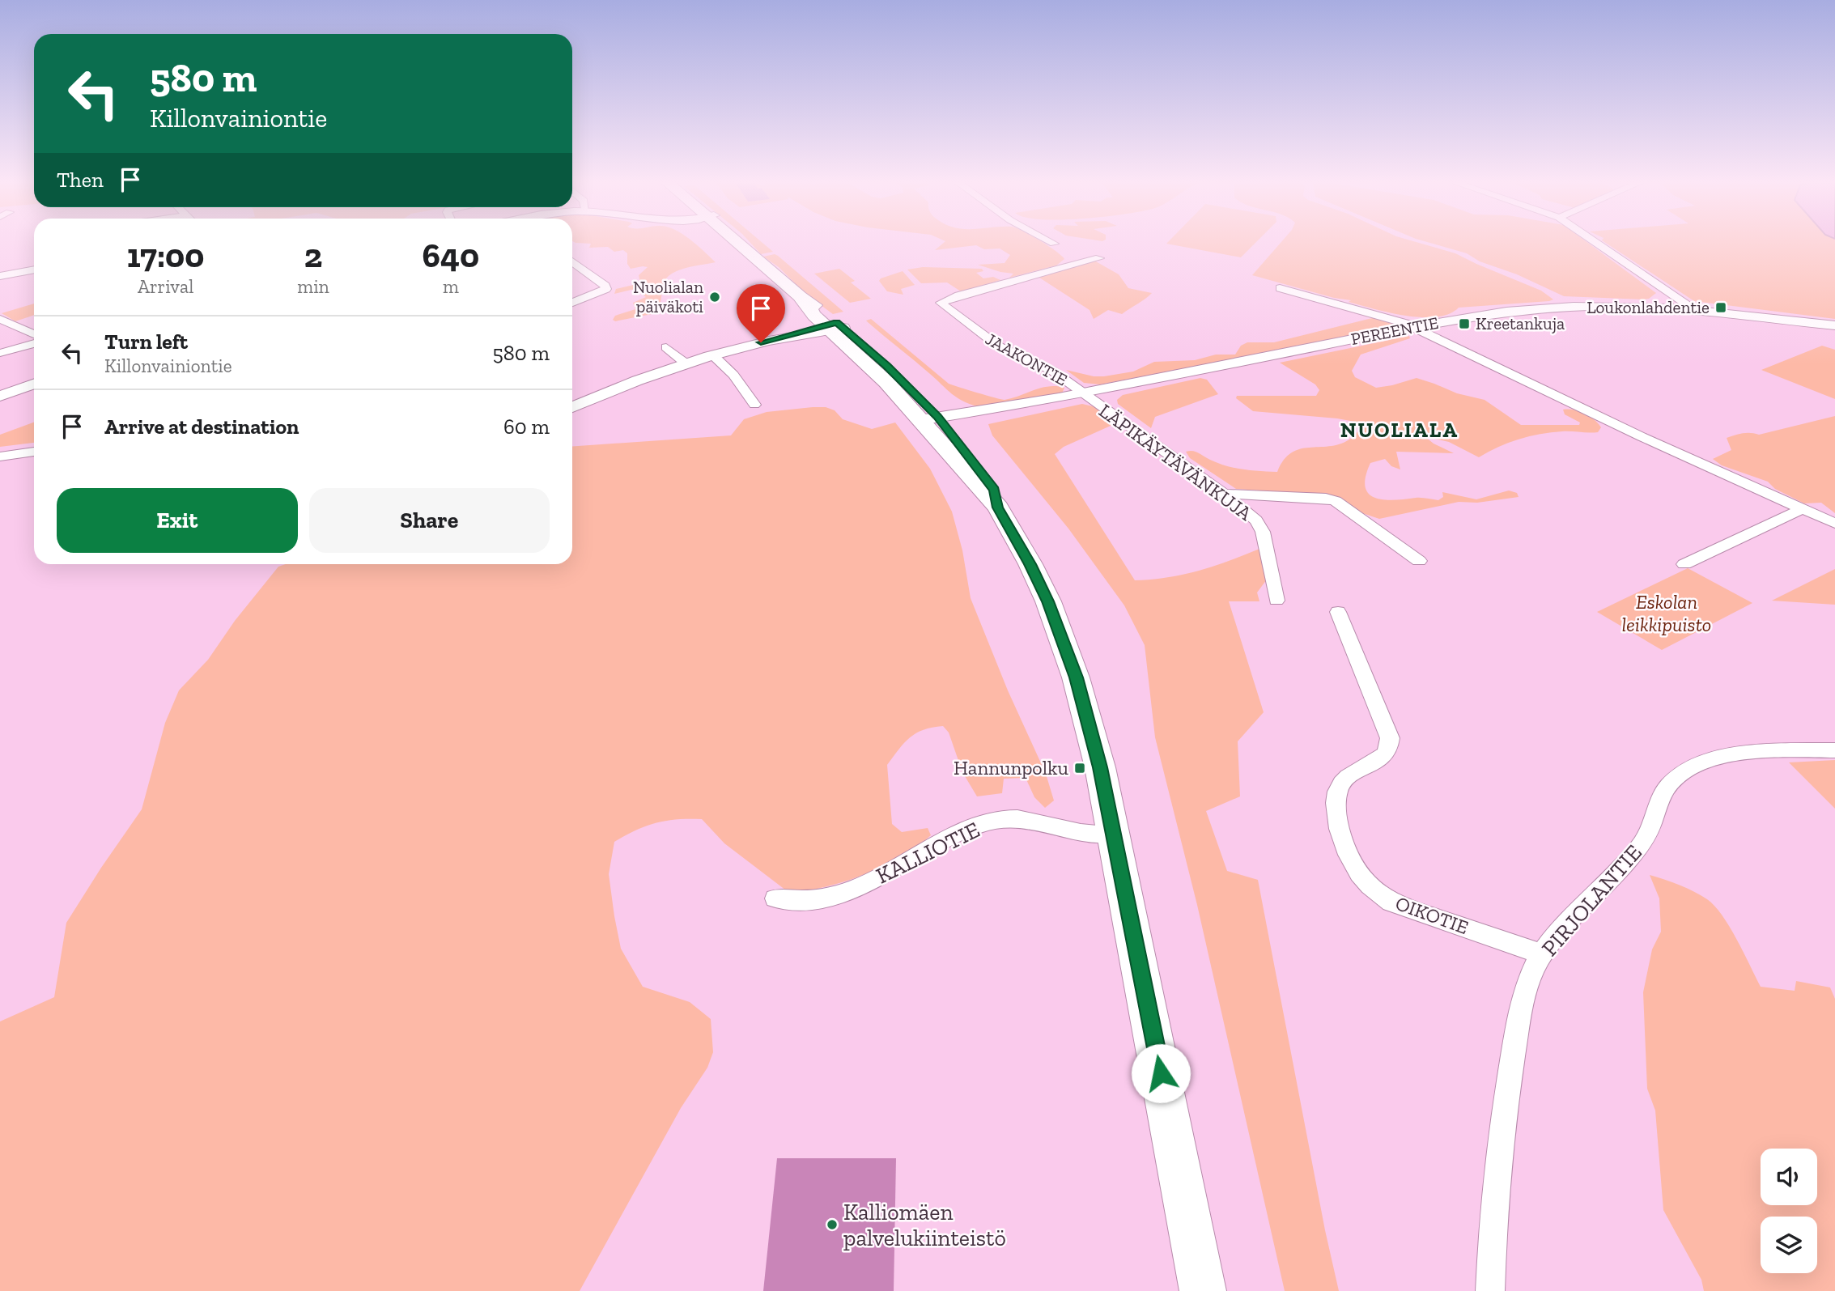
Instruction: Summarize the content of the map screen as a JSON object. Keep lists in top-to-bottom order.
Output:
{
  "streets": {
    "street": [
      "PEREENTIE",
      "JAAKONTIE",
      "LÄPIKÄYTÄVÄNKUJA",
      "KALLIOTIE",
      "PIRJOLANTIE",
      "OIKOTIE"
    ]
  },
  "crossings": [
    ["PEREENTIE", "JAAKONTIE"],
    ["PEREENTIE", "LÄPIKÄYTÄVÄNKUJA"],
    ["JAAKONTIE", "LÄPIKÄYTÄVÄNKUJA"],
    ["PIRJOLANTIE", "OIKOTIE"]
  ],
  "districts": ["NUOLIALA"],
  "parks": ["Eskolan leikkipuisto"],
  "places": {
    "other": ["Nuolialan päiväkoti", "Kalliomäen palvelukiinteistö"],
    "transit": ["Loukonlahdentie", "Kreetankuja", "Hannunpolku"]
  },
  "page": {
    "turn": ["580 m", "Killonvainiontie"],
    "then": "Then",
    "eta": [
      "17:00",
      "Arrival",
      "2",
      "min",
      "640",
      "m"
    ],
    "list": [
      {
        "name": "Turn left",
        "note": "Killonvainiontie",
        "value": "580 m"
      },
      {
        "name": "Arrive at destination",
        "value": "60 m"
      }
    ],
    "buttons": ["Exit", "Share"]
  }
}
